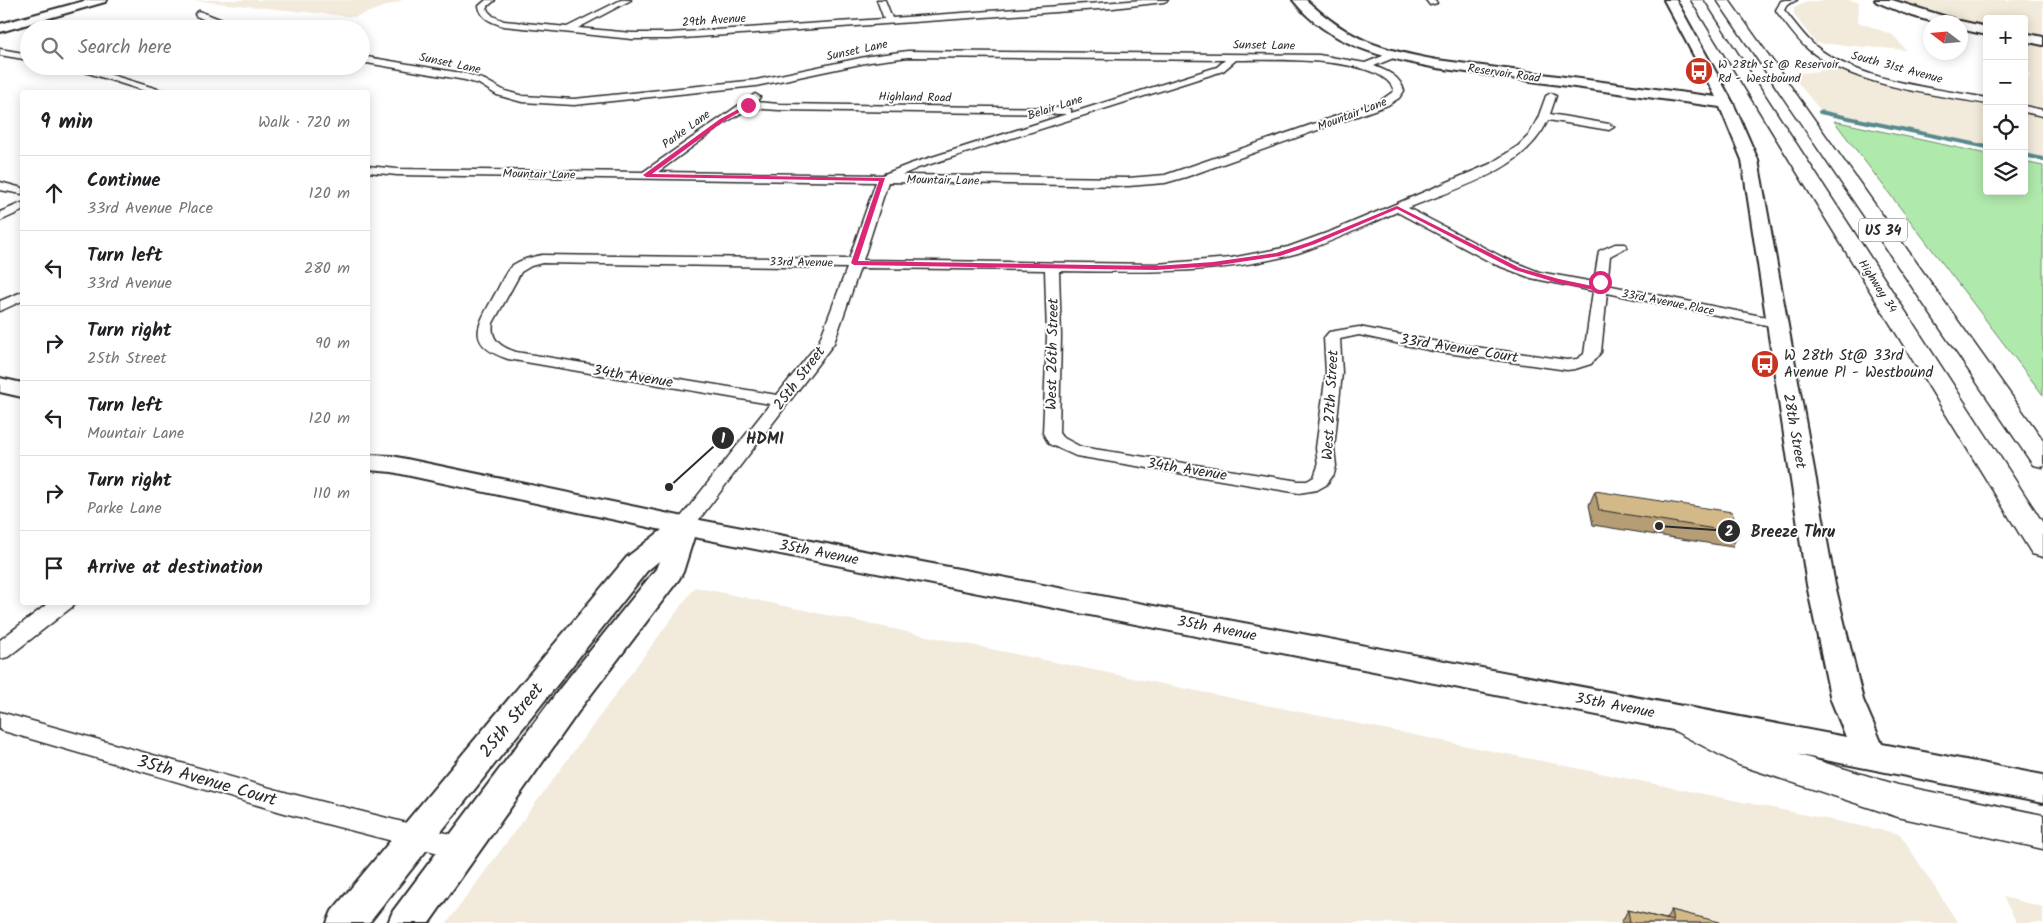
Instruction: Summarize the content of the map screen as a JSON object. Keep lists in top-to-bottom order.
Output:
{
  "streets": {
    "highway": ["US 34", "Highway 34"],
    "street": [
      "29th Avenue",
      "Sunset Lane",
      "South 31st Avenue",
      "Reservoir Road",
      "Highland Road",
      "Belair Lane",
      "Mountair Lane",
      "Parke Lane",
      "33rd Avenue",
      "33rd Avenue Place",
      "33rd Avenue Court",
      "West 26th Street",
      "34th Avenue",
      "25th Street",
      "West 27th Street",
      "28th Street",
      "35th Avenue",
      "35th Avenue Court"
    ]
  },
  "crossings": [
    ["Sunset Lane", "Belair Lane"],
    ["Sunset Lane", "Mountair Lane"],
    ["Reservoir Road", "28th Street"],
    ["Highland Road", "Belair Lane"],
    ["Highland Road", "Parke Lane"],
    ["Belair Lane", "Mountair Lane"],
    ["Belair Lane", "25th Street"],
    ["Mountair Lane", "Parke Lane"],
    ["Mountair Lane", "25th Street"],
    ["33rd Avenue", "33rd Avenue Place"],
    ["33rd Avenue", "West 26th Street"],
    ["33rd Avenue", "34th Avenue"],
    ["33rd Avenue", "25th Street"],
    ["33rd Avenue Place", "33rd Avenue Court"],
    ["33rd Avenue Place", "28th Street"],
    ["33rd Avenue Court", "West 27th Street"],
    ["West 26th Street", "34th Avenue"],
    ["34th Avenue", "25th Street"],
    ["34th Avenue", "West 27th Street"],
    ["25th Street", "35th Avenue"],
    ["25th Street", "35th Avenue Court"],
    ["28th Street", "35th Avenue"]
  ],
  "places": {
    "bus stop": ["W 28th St @ Reservoir Rd - Westbound", "W 28th St@ 33rd Avenue Pl - Westbound"],
    "other": ["HDMI", "Breeze Thru"]
  },
  "north": "left",
  "page": {
    "map_buttons": ["+", "−"],
    "search": "Search here",
    "heading": ["9 min", "Walk · 720 m"],
    "list": [
      ["Continue", "33rd Avenue Place", "120 m"],
      ["Turn left", "33rd Avenue", "280 m"],
      ["Turn right", "25th Street", "90 m"],
      ["Turn left", "Mountair Lane", "120 m"],
      ["Turn right", "Parke Lane", "110 m"],
      "Arrive at destination"
    ]
  }
}
